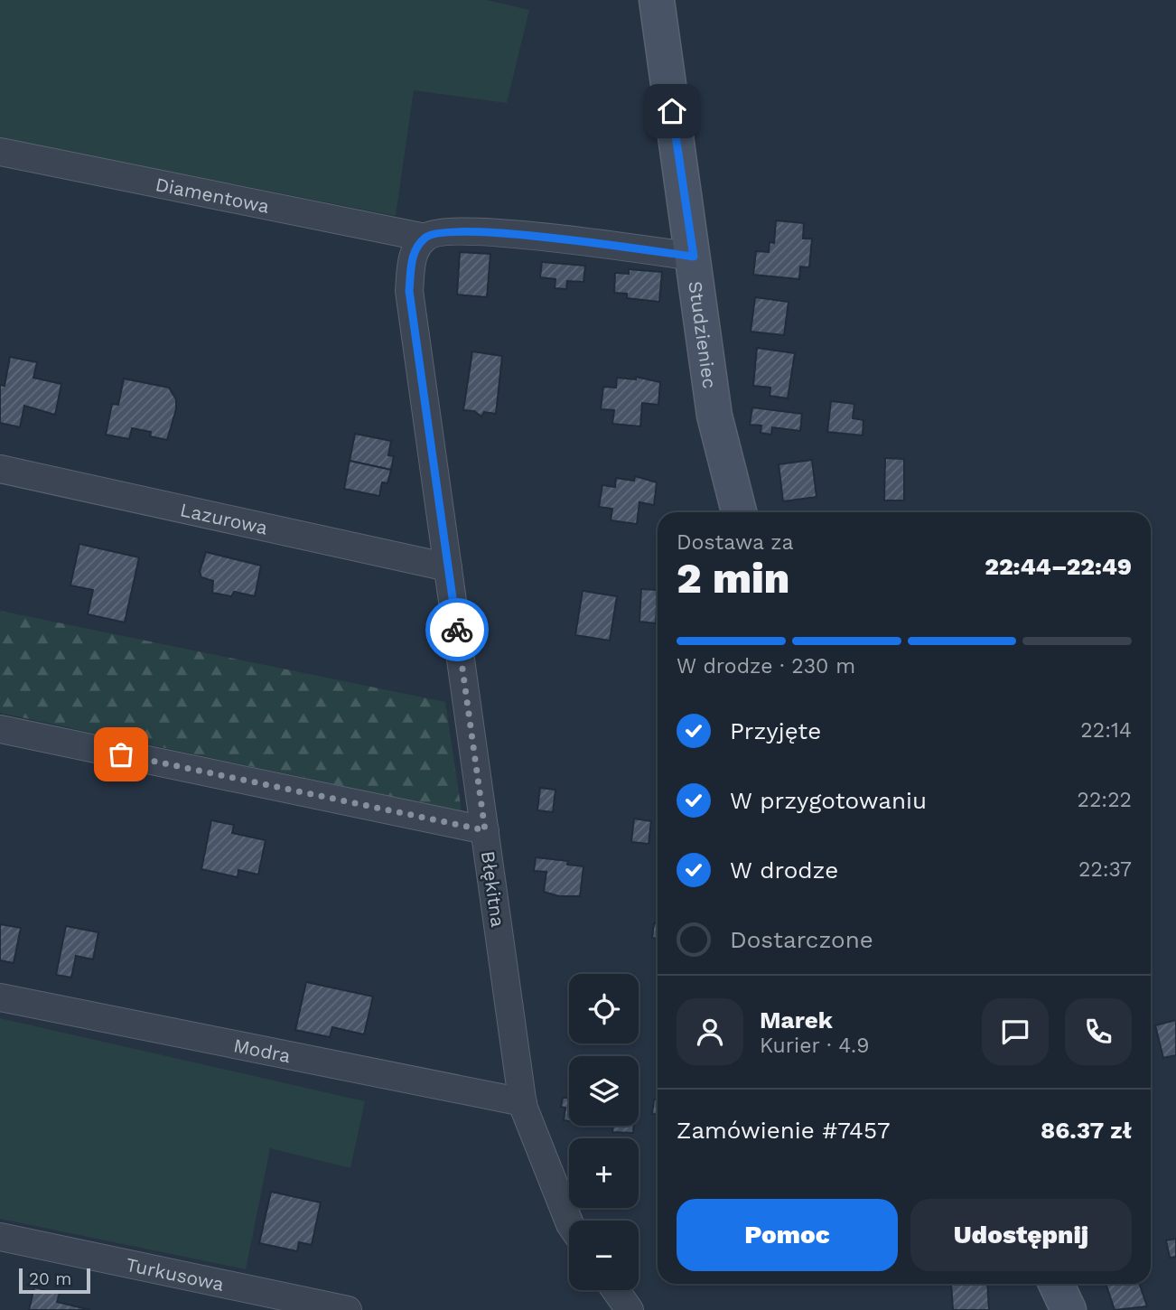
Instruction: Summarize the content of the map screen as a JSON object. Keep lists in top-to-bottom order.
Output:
{
  "streets": {
    "street": [
      "Diamentowa",
      "Studzieniec",
      "Lazurowa",
      "Błękitna",
      "Modra",
      "Turkusowa"
    ]
  },
  "crossings": [
    ["Diamentowa", "Błękitna"],
    ["Lazurowa", "Błękitna"],
    ["Błękitna", "Modra"]
  ],
  "scale_bar": "20 m",
  "page": {
    "heading": ["2 min", "Dostawa za", "22:44–22:49"],
    "panel": [
      "Marek",
      "Kurier · 4.9",
      "Zamówienie #7457",
      "86.37 zł"
    ],
    "bar": "W drodze · 230 m",
    "list": [
      ["Przyjęte", "22:14"],
      ["W przygotowaniu", "22:22"],
      ["W drodze", "22:37"],
      "Dostarczone"
    ],
    "map_buttons": ["+", "−"],
    "buttons": ["Pomoc", "Udostępnij"],
    "scale": "20 m"
  }
}
